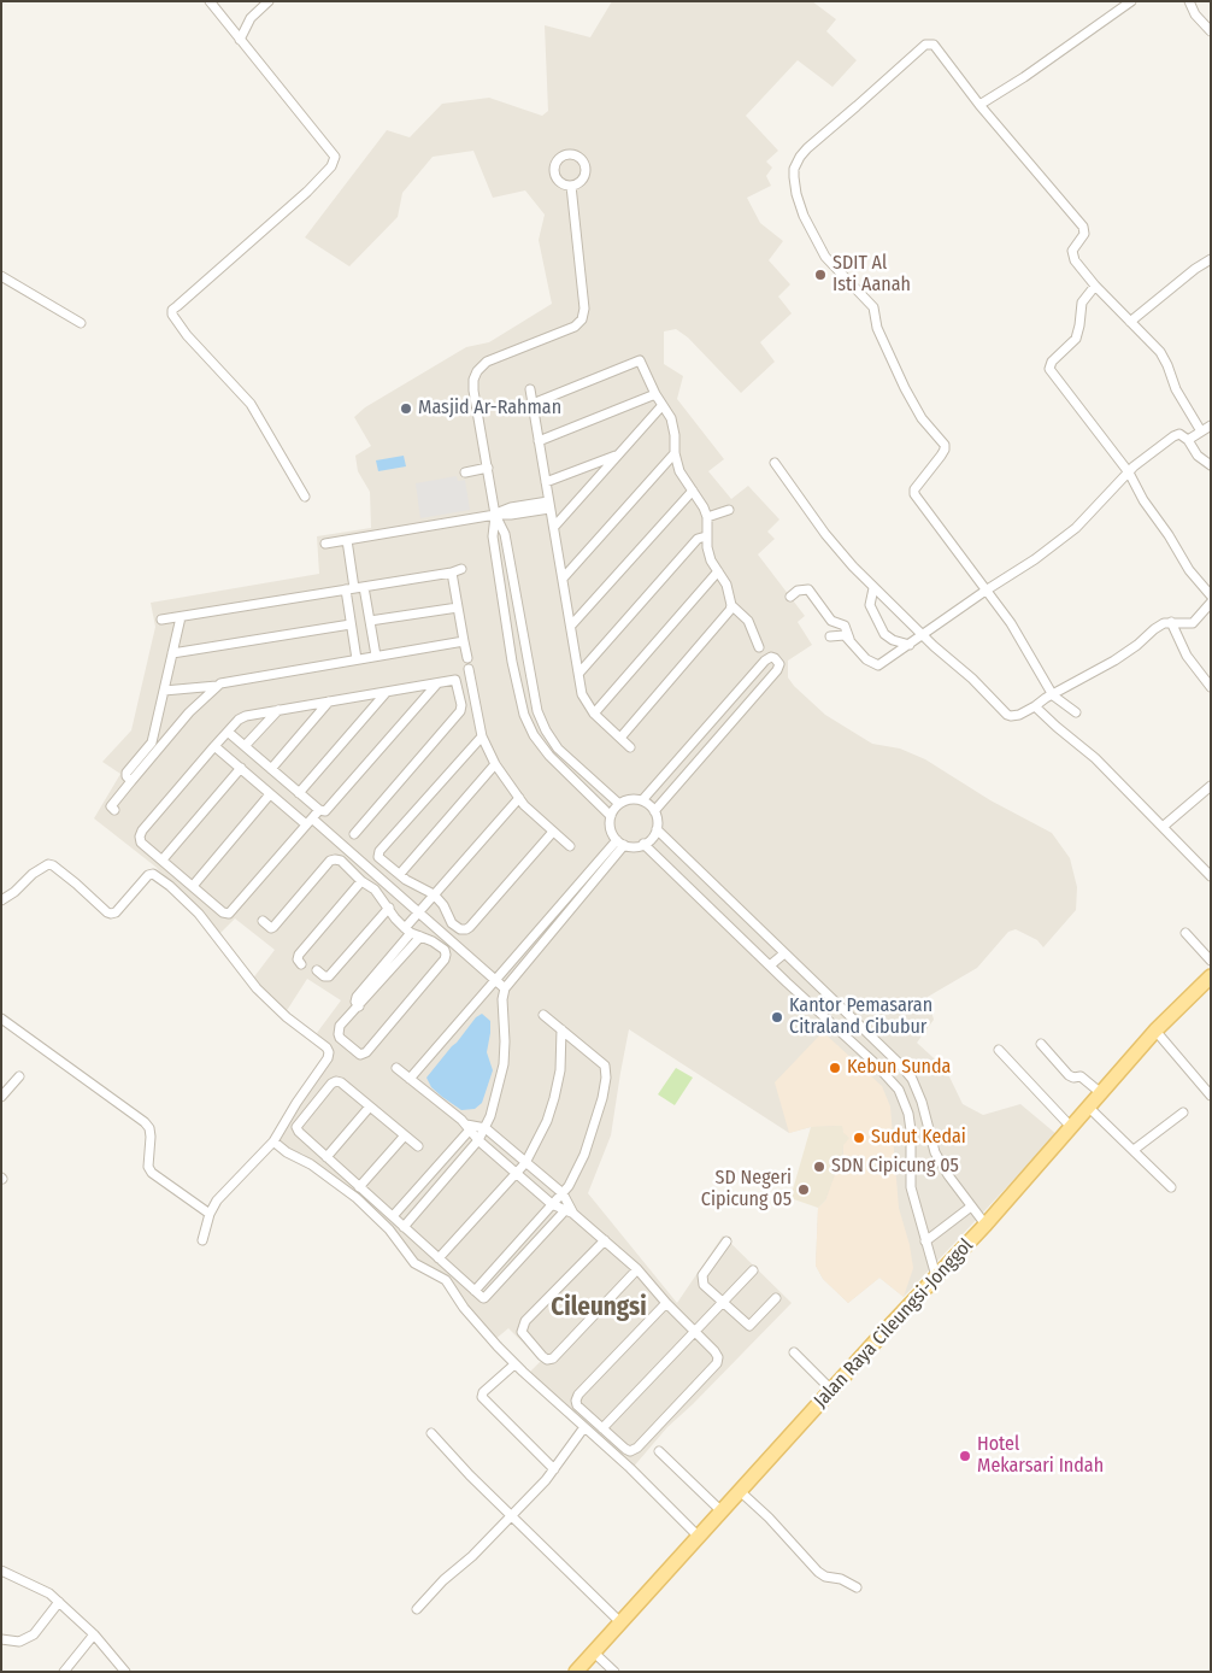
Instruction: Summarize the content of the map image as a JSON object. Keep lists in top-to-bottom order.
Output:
{
  "streets": {
    "main road": ["Jalan Raya Cileungsi-Jonggol"]
  },
  "districts": ["Cileungsi"],
  "places": [
    "SDIT Al Isti Aanah",
    "Masjid Ar-Rahman",
    "Kantor Pemasaran Citraland Cibubur",
    "Kebun Sunda",
    "Sudut Kedai",
    "SDN Cipicung 05",
    "SD Negeri Cipicung 05",
    "Hotel Mekarsari Indah"
  ]
}
